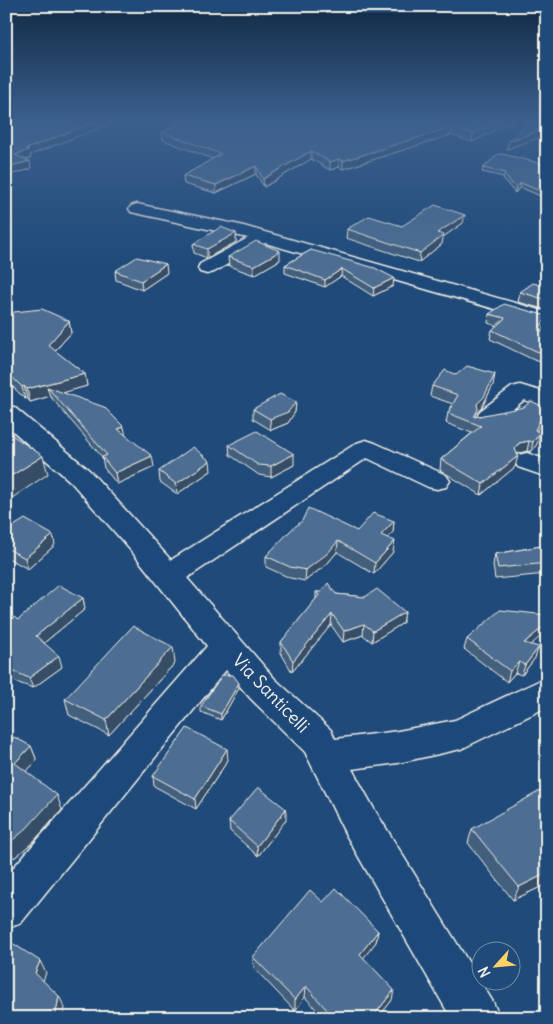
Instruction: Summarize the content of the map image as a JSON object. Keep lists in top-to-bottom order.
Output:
{
  "streets": {
    "street": ["Via Santicelli"]
  },
  "north": "bottom left"
}
